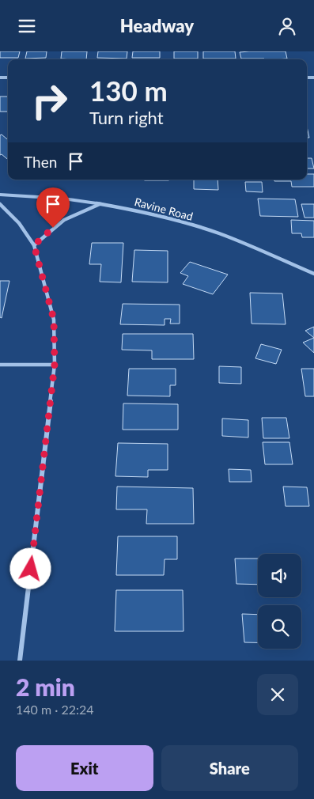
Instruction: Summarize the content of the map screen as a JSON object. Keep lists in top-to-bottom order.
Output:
{
  "streets": {
    "street": ["Ravine Road"]
  },
  "page": {
    "header": "Headway",
    "turn": ["130 m", "Turn right"],
    "then": "Then",
    "heading": ["2 min", "140 m · 22:24"],
    "buttons": ["Exit", "Share"]
  }
}
